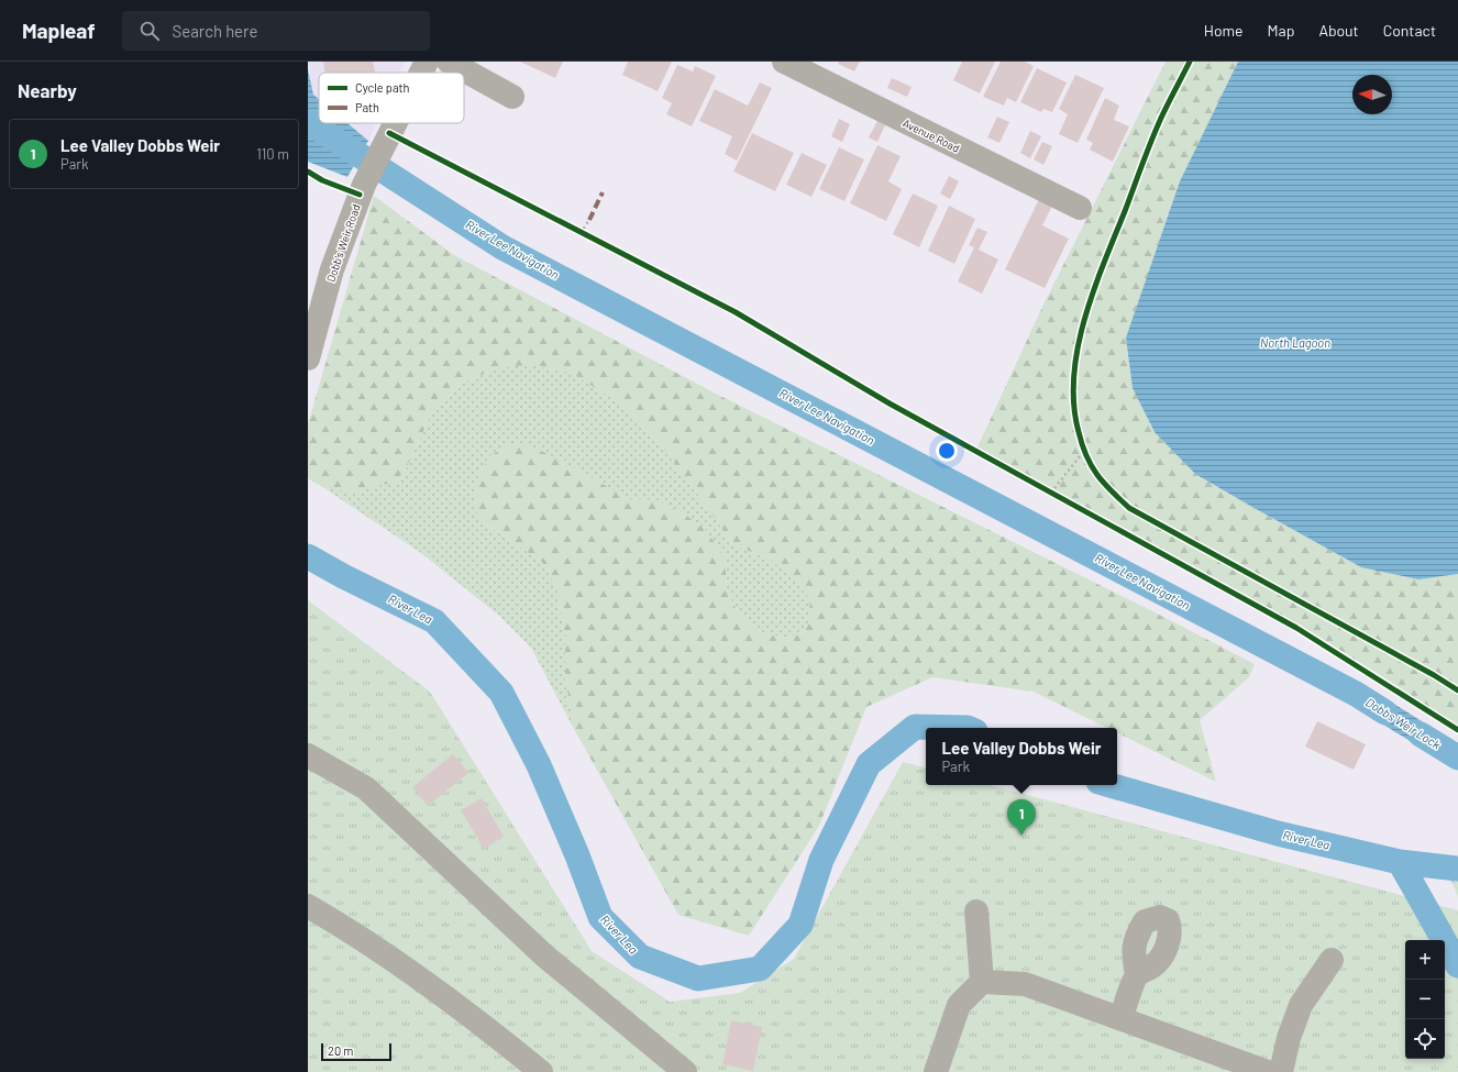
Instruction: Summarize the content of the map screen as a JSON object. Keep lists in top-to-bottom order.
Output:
{
  "streets": {
    "street": ["Avenue Road", "Dobb's Weir Road"]
  },
  "water": [
    "River Lee Navigation",
    "North Lagoon",
    "River Lea",
    "Dobbs Weir Lock"
  ],
  "legend": ["Cycle path", "Path"],
  "scale_bar": "20 m",
  "north": "left",
  "page": {
    "header": "Mapleaf",
    "search": "Search here",
    "nav": [
      "Home",
      "Map",
      "About",
      "Contact"
    ],
    "heading": "Nearby",
    "list": [
      {
        "mark": "1",
        "name": "Lee Valley Dobbs Weir",
        "note": "Park",
        "value": "110 m"
      }
    ],
    "popup": ["Lee Valley Dobbs Weir", "Park"],
    "pins": "1",
    "map_buttons": ["+", "−"],
    "scale": "20 m"
  }
}
